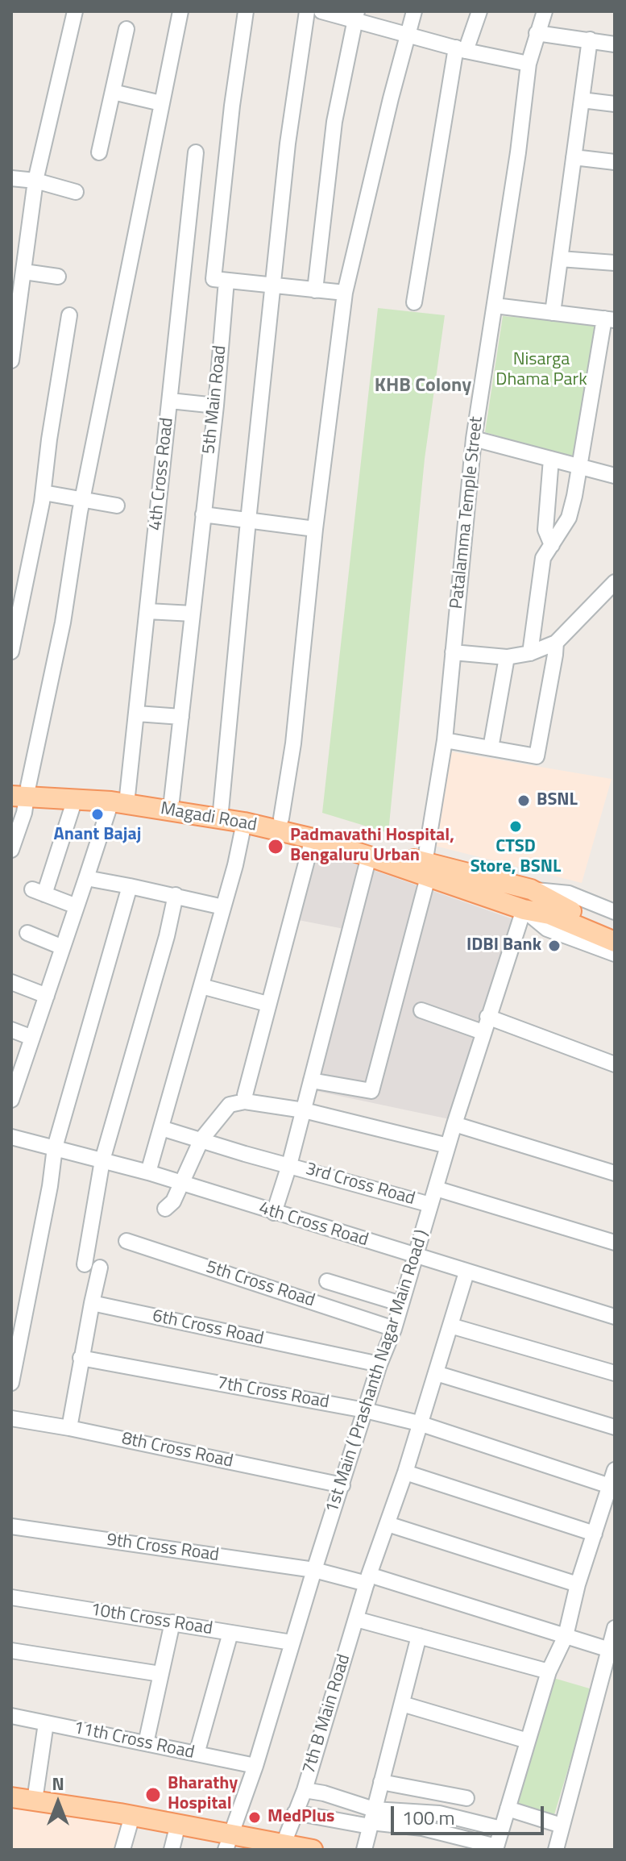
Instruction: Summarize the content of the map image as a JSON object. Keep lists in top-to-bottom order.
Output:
{
  "streets": {
    "main road": ["Magadi Road"],
    "street": [
      "5th Main Road",
      "4th Cross Road",
      "Patalamma Temple Street",
      "3rd Cross Road",
      "5th Cross Road",
      "6th Cross Road",
      "1st Main ( Prashanth Nagar Main Road )",
      "7th Cross Road",
      "8th Cross Road",
      "9th Cross Road",
      "10th Cross Road",
      "7th B Main Road",
      "11th Cross Road"
    ]
  },
  "crossings": [
    ["5th Main Road", "Magadi Road"],
    ["4th Cross Road", "Magadi Road"],
    ["4th Cross Road", "1st Main ( Prashanth Nagar Main Road )"],
    ["4th Cross Road", "7th B Main Road"],
    ["Patalamma Temple Street", "Magadi Road"],
    ["Magadi Road", "1st Main ( Prashanth Nagar Main Road )"],
    ["3rd Cross Road", "1st Main ( Prashanth Nagar Main Road )"],
    ["5th Cross Road", "1st Main ( Prashanth Nagar Main Road )"],
    ["6th Cross Road", "1st Main ( Prashanth Nagar Main Road )"],
    ["1st Main ( Prashanth Nagar Main Road )", "7th Cross Road"],
    ["1st Main ( Prashanth Nagar Main Road )", "8th Cross Road"],
    ["1st Main ( Prashanth Nagar Main Road )", "9th Cross Road"],
    ["1st Main ( Prashanth Nagar Main Road )", "10th Cross Road"],
    ["1st Main ( Prashanth Nagar Main Road )", "11th Cross Road"],
    ["7th Cross Road", "7th B Main Road"],
    ["9th Cross Road", "7th B Main Road"]
  ],
  "districts": ["KHB Colony"],
  "parks": ["Nisarga Dhama Park"],
  "places": [
    "BSNL",
    "Anant Bajaj",
    "CTSD Store, BSNL",
    "Padmavathi Hospital, Bengaluru Urban",
    "IDBI Bank",
    "Bharathy Hospital",
    "MedPlus"
  ],
  "scale_bar": "100 m",
  "north": "top"
}
